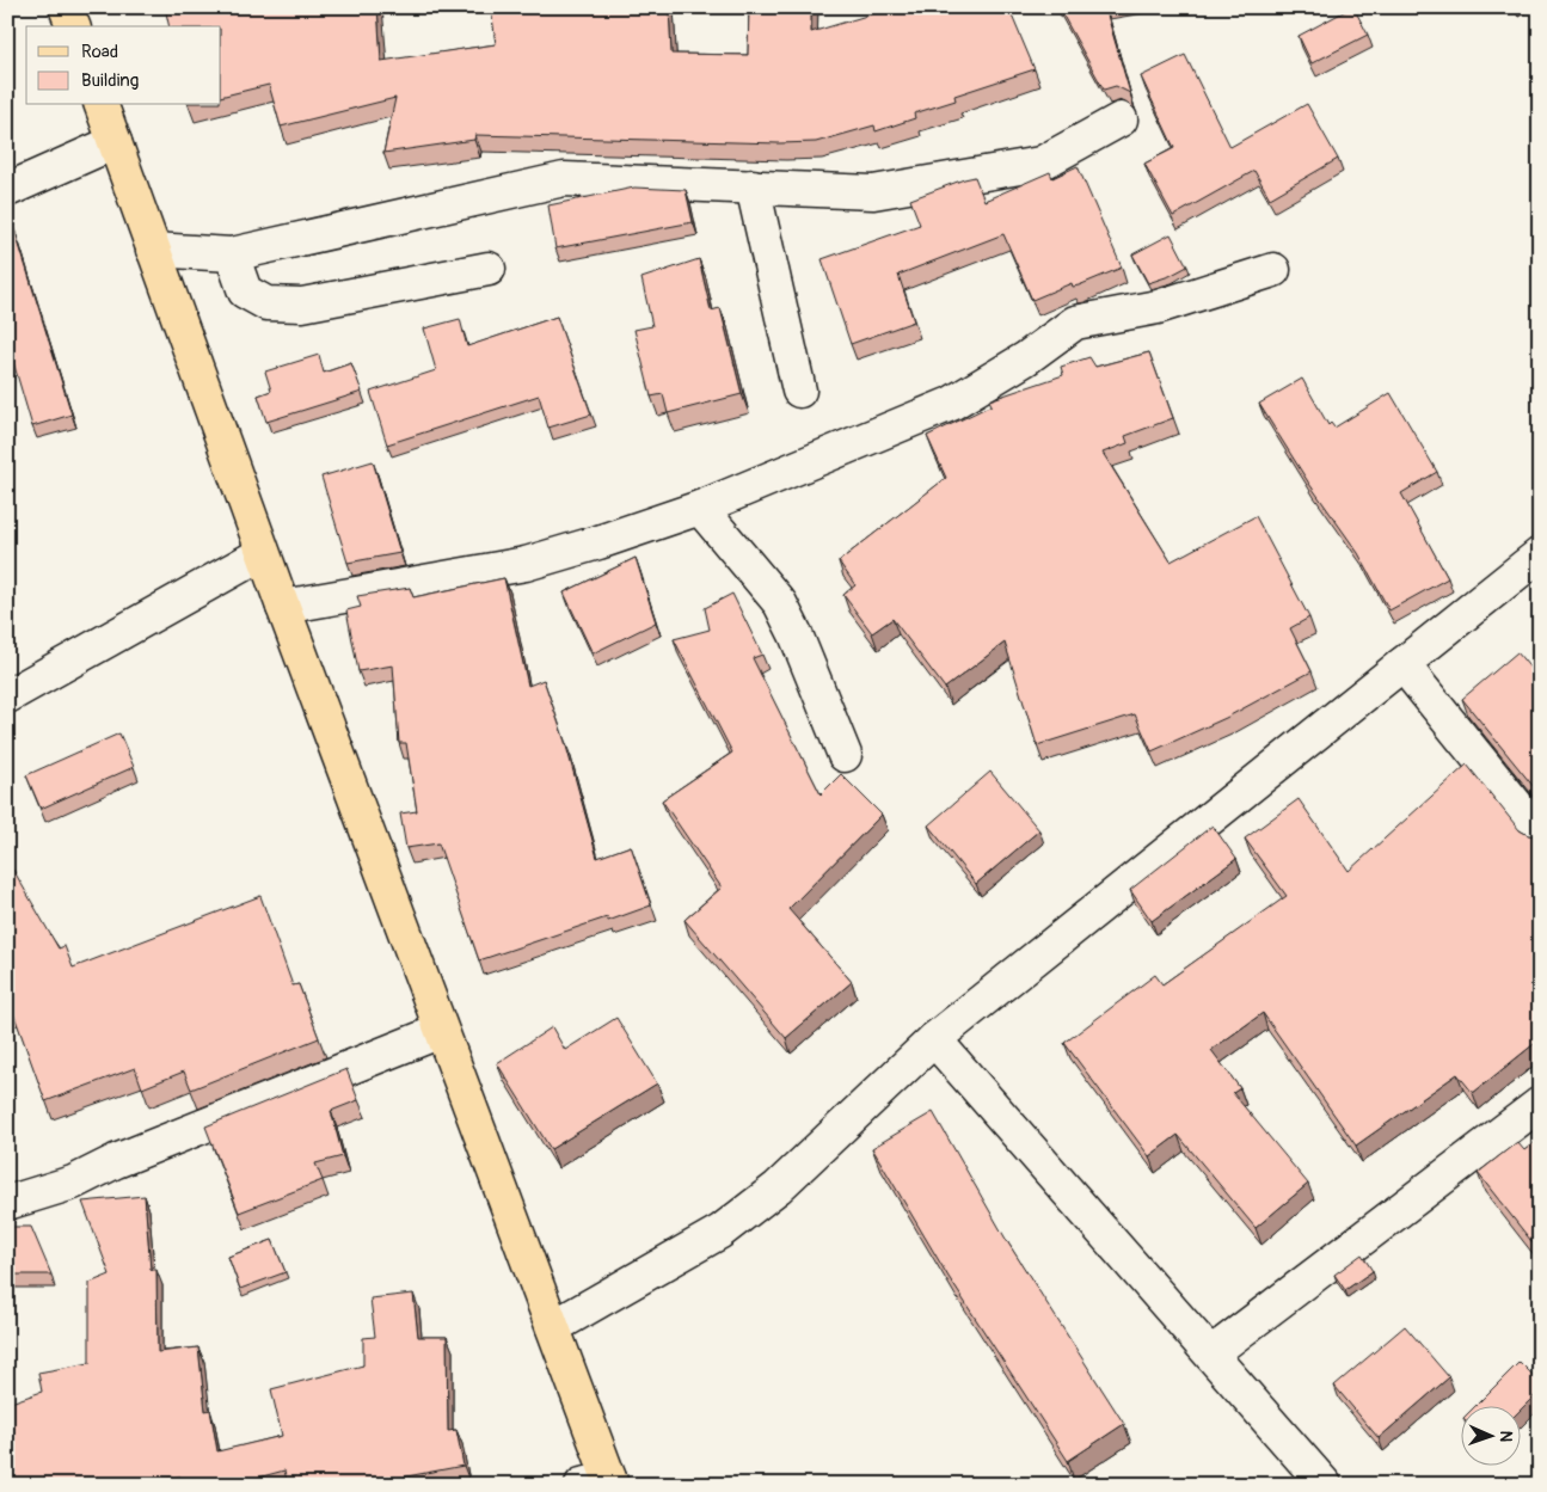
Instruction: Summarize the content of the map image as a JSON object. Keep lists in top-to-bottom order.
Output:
{
  "legend": ["Road", "Building"],
  "north": "right"
}
